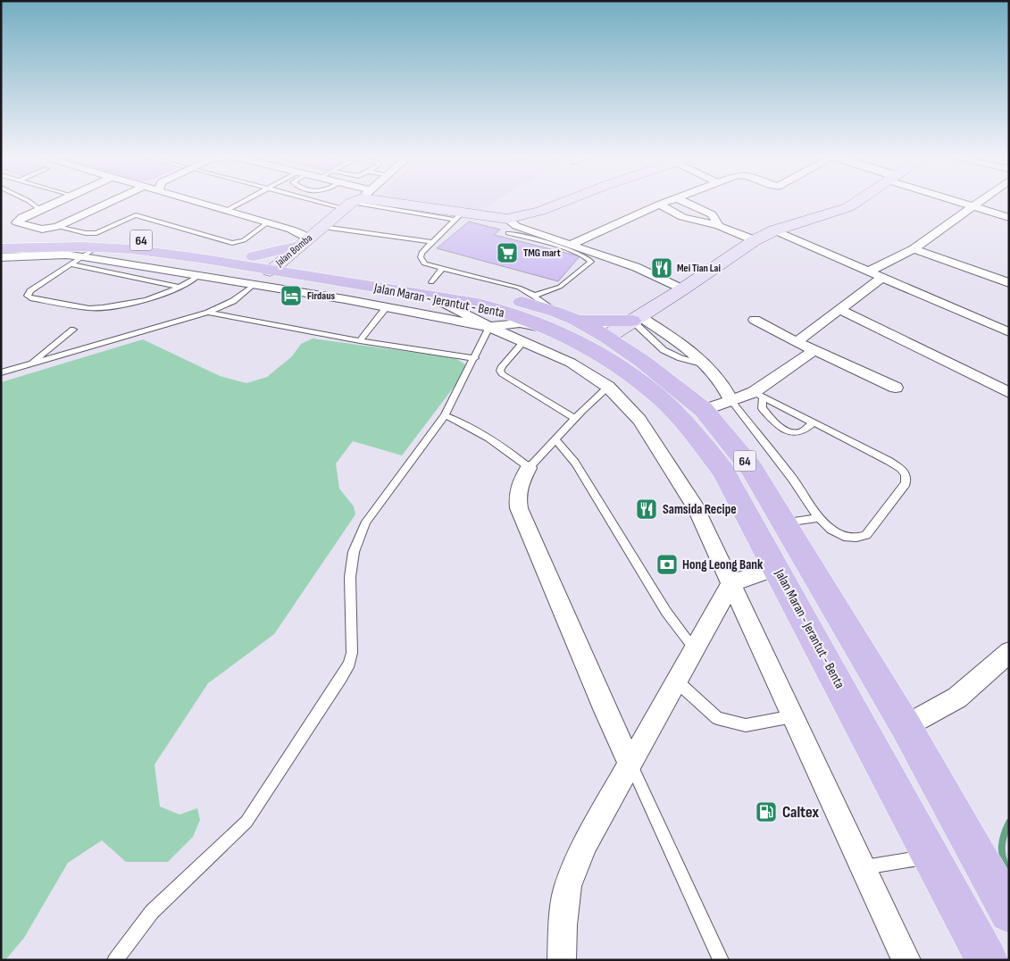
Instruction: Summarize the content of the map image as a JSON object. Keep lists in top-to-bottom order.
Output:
{
  "streets": {
    "main road": ["64", "Jalan Bomba", "Jalan Maran - Jerantut - Benta"]
  },
  "crossings": [
    ["Jalan Bomba", "Jalan Maran - Jerantut - Benta"]
  ],
  "places": {
    "supermarket": ["TMG mart"],
    "restaurant": ["Mei Tian Lai", "Samsida Recipe"],
    "hotel": ["Firdaus"],
    "bank": ["Hong Leong Bank"],
    "fuel station": ["Caltex"]
  }
}
